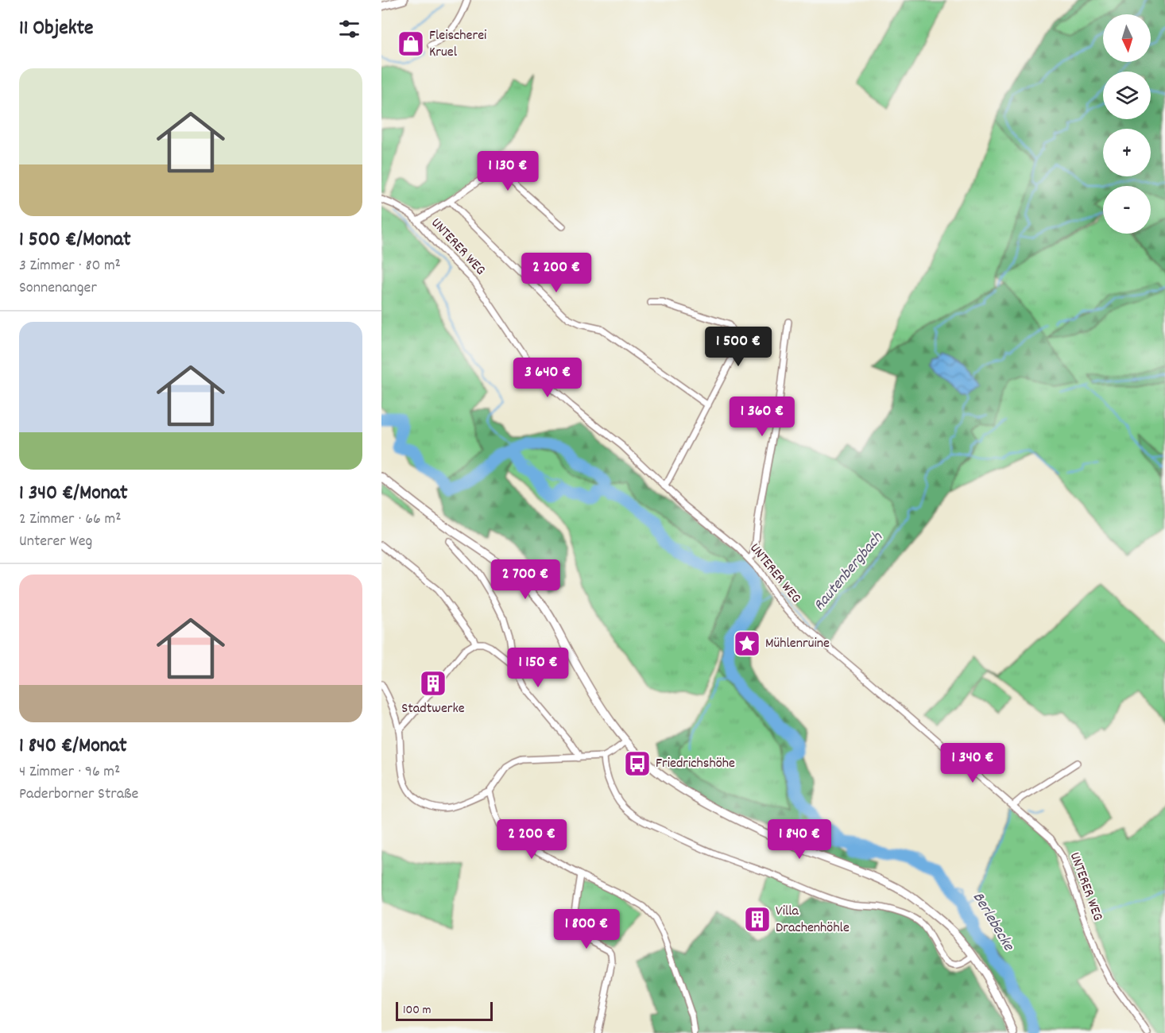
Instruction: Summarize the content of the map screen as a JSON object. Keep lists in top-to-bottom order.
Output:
{
  "streets": {
    "street": ["UNTERER WEG"]
  },
  "water": ["Rautenbergbach", "Berlebecke"],
  "places": {
    "shop": ["Fleischerei Kruel"],
    "place": ["Mühlenruine"],
    "building": ["Stadtwerke", "Villa Drachenhöhle"],
    "bus stop": ["Friedrichshöhe"]
  },
  "scale_bar": "100 m",
  "north": "bottom",
  "page": {
    "heading": "11 Objekte",
    "map_buttons": ["+", "−"],
    "list": [
      {
        "name": "1 500 €/Monat",
        "note": "3 Zimmer · 80 m² · Sonnenanger"
      },
      {
        "name": "1 340 €/Monat",
        "note": "2 Zimmer · 66 m² · Unterer Weg"
      },
      {
        "name": "1 840 €/Monat",
        "note": "4 Zimmer · 96 m² · Paderborner Straße"
      }
    ],
    "price": [
      "1 130 €",
      "2 200 €",
      "1 500 €",
      "3 640 €",
      "1 360 €",
      "2 700 €",
      "1 150 €",
      "1 340 €",
      "2 200 €",
      "1 840 €",
      "1 800 €"
    ],
    "scale": "100 m"
  }
}
